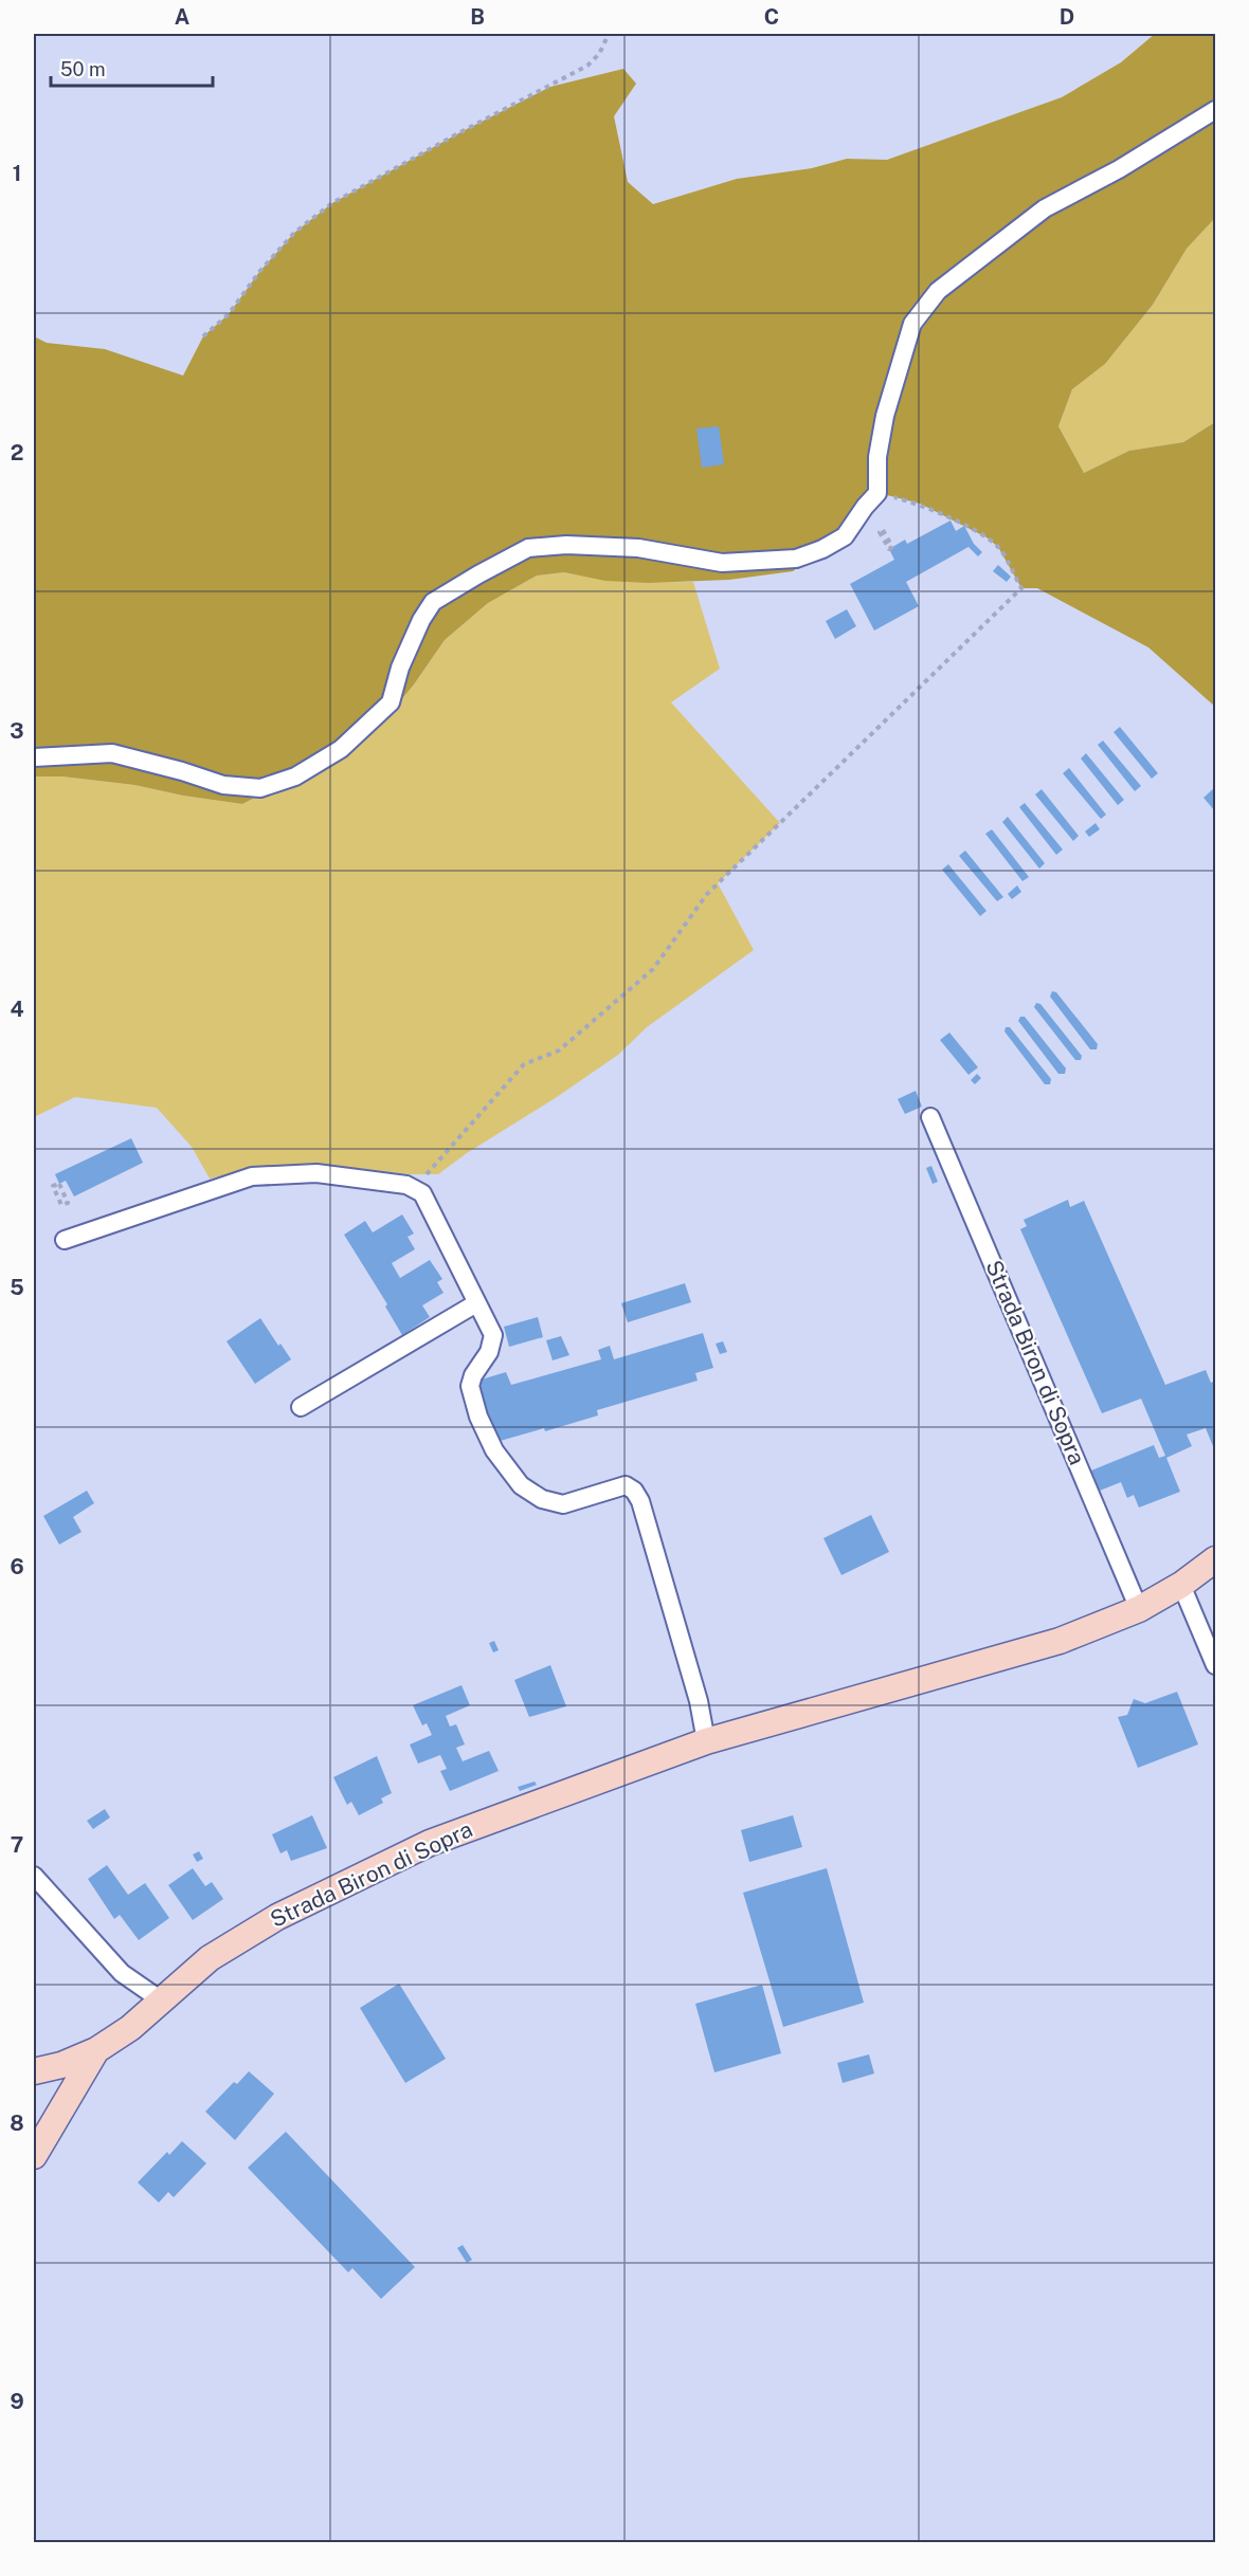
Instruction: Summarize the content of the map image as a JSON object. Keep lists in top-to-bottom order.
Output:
{
  "streets": {
    "street": ["Strada Biron di Sopra"]
  },
  "scale_bar": "50 m",
  "grid": {
    "columns": [
      "A",
      "B",
      "C",
      "D"
    ],
    "rows": [
      "1",
      "2",
      "3",
      "4",
      "5",
      "6",
      "7",
      "8",
      "9"
    ]
  }
}
